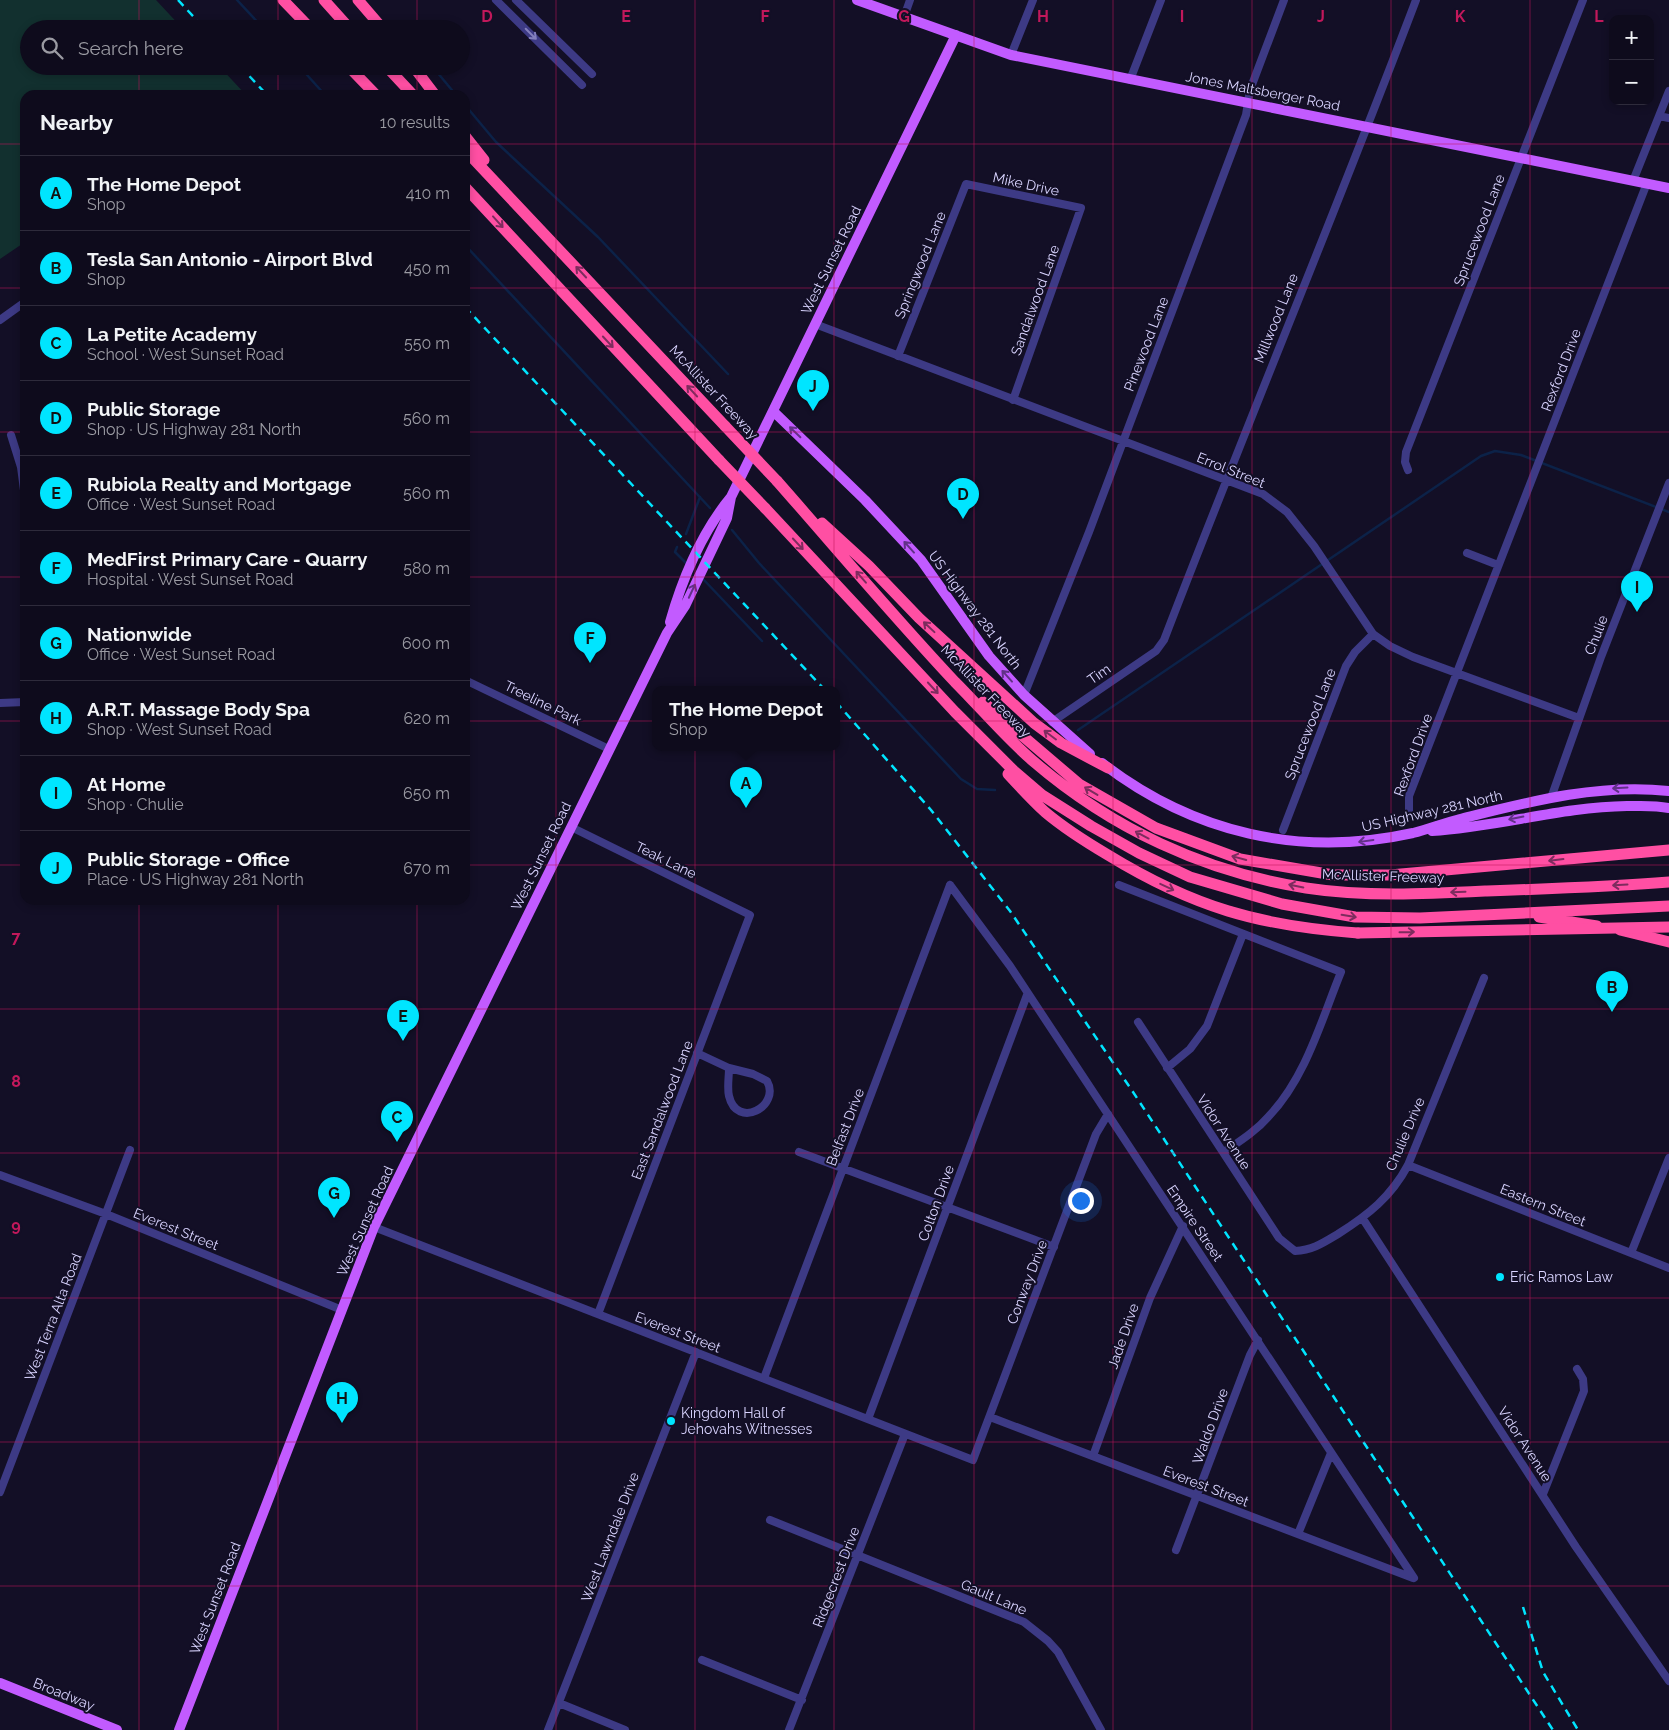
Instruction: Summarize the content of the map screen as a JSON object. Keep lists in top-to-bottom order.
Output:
{
  "streets": {
    "highway": ["McAllister Freeway"],
    "main road": [
      "Jones Maltsberger Road",
      "West Sunset Road",
      "US Highway 281 North",
      "Broadway"
    ],
    "street": [
      "Mike Drive",
      "Sprucewood Lane",
      "Springwood Lane",
      "Sandalwood Lane",
      "Millwood Lane",
      "Pinewood Lane",
      "Rexford Drive",
      "Errol Street",
      "Chulie",
      "Tim",
      "Treeline Park",
      "Teak Lane",
      "East Sandalwood Lane",
      "Belfast Drive",
      "Vidor Avenue",
      "Chulie Drive",
      "Colton Drive",
      "Eastern Street",
      "Empire Street",
      "Everest Street",
      "Conway Drive",
      "West Terra Alta Road",
      "Jade Drive",
      "Waldo Drive",
      "West Lawndale Drive",
      "Ridgecrest Drive",
      "Gault Lane"
    ]
  },
  "crossings": [
    ["Jones Maltsberger Road", "Sprucewood Lane"],
    ["Jones Maltsberger Road", "West Sunset Road"],
    ["Jones Maltsberger Road", "Millwood Lane"],
    ["Jones Maltsberger Road", "Pinewood Lane"],
    ["Jones Maltsberger Road", "Rexford Drive"],
    ["Mike Drive", "Springwood Lane"],
    ["Mike Drive", "Sandalwood Lane"],
    ["Sprucewood Lane", "Errol Street"],
    ["West Sunset Road", "Errol Street"],
    ["West Sunset Road", "US Highway 281 North"],
    ["West Sunset Road", "Treeline Park"],
    ["West Sunset Road", "Teak Lane"],
    ["West Sunset Road", "Everest Street"],
    ["Springwood Lane", "Errol Street"],
    ["Sandalwood Lane", "Errol Street"],
    ["Millwood Lane", "Errol Street"],
    ["Millwood Lane", "Tim"],
    ["Pinewood Lane", "Errol Street"],
    ["Pinewood Lane", "US Highway 281 North"],
    ["Rexford Drive", "Errol Street"],
    ["Errol Street", "Chulie"],
    ["US Highway 281 North", "Chulie"],
    ["US Highway 281 North", "Tim"],
    ["Teak Lane", "East Sandalwood Lane"],
    ["East Sandalwood Lane", "Everest Street"],
    ["Belfast Drive", "Empire Street"],
    ["Belfast Drive", "Everest Street"],
    ["Vidor Avenue", "Chulie Drive"],
    ["Chulie Drive", "Eastern Street"],
    ["Colton Drive", "Empire Street"],
    ["Colton Drive", "Everest Street"],
    ["Empire Street", "Everest Street"],
    ["Empire Street", "Conway Drive"],
    ["Empire Street", "Jade Drive"],
    ["Empire Street", "Waldo Drive"],
    ["Everest Street", "Conway Drive"],
    ["Everest Street", "West Terra Alta Road"],
    ["Everest Street", "Jade Drive"],
    ["Everest Street", "Waldo Drive"],
    ["Everest Street", "West Lawndale Drive"],
    ["Everest Street", "Ridgecrest Drive"],
    ["Ridgecrest Drive", "Gault Lane"]
  ],
  "one_way": ["US Highway 281 North"],
  "places": ["Eric Ramos Law", "Kingdom Hall of Jehovahs Witnesses"],
  "page": {
    "map_buttons": ["+", "−"],
    "search": "Search here",
    "heading": ["Nearby", "10 results"],
    "list": [
      {
        "mark": "A",
        "name": "The Home Depot",
        "note": "Shop",
        "value": "410 m"
      },
      {
        "mark": "B",
        "name": "Tesla San Antonio - Airport Blvd",
        "note": "Shop",
        "value": "450 m"
      },
      {
        "mark": "C",
        "name": "La Petite Academy",
        "note": "School · West Sunset Road",
        "value": "550 m"
      },
      {
        "mark": "D",
        "name": "Public Storage",
        "note": "Shop · US Highway 281 North",
        "value": "560 m"
      },
      {
        "mark": "E",
        "name": "Rubiola Realty and Mortgage",
        "note": "Office · West Sunset Road",
        "value": "560 m"
      },
      {
        "mark": "F",
        "name": "MedFirst Primary Care - Quarry",
        "note": "Hospital · West Sunset Road",
        "value": "580 m"
      },
      {
        "mark": "G",
        "name": "Nationwide",
        "note": "Office · West Sunset Road",
        "value": "600 m"
      },
      {
        "mark": "H",
        "name": "A.R.T. Massage Body Spa",
        "note": "Shop · West Sunset Road",
        "value": "620 m"
      },
      {
        "mark": "I",
        "name": "At Home",
        "note": "Shop · Chulie",
        "value": "650 m"
      },
      {
        "mark": "J",
        "name": "Public Storage - Office",
        "note": "Place · US Highway 281 North",
        "value": "670 m"
      }
    ],
    "pins": [
      "J",
      "D",
      "I",
      "F",
      "A",
      "B",
      "E",
      "C",
      "G",
      "H"
    ],
    "popup": ["The Home Depot", "Shop"]
  },
  "grid": {
    "columns": [
      "D",
      "E",
      "F",
      "G",
      "H",
      "I",
      "J",
      "K",
      "L"
    ],
    "rows": ["7", "8", "9"]
  }
}
